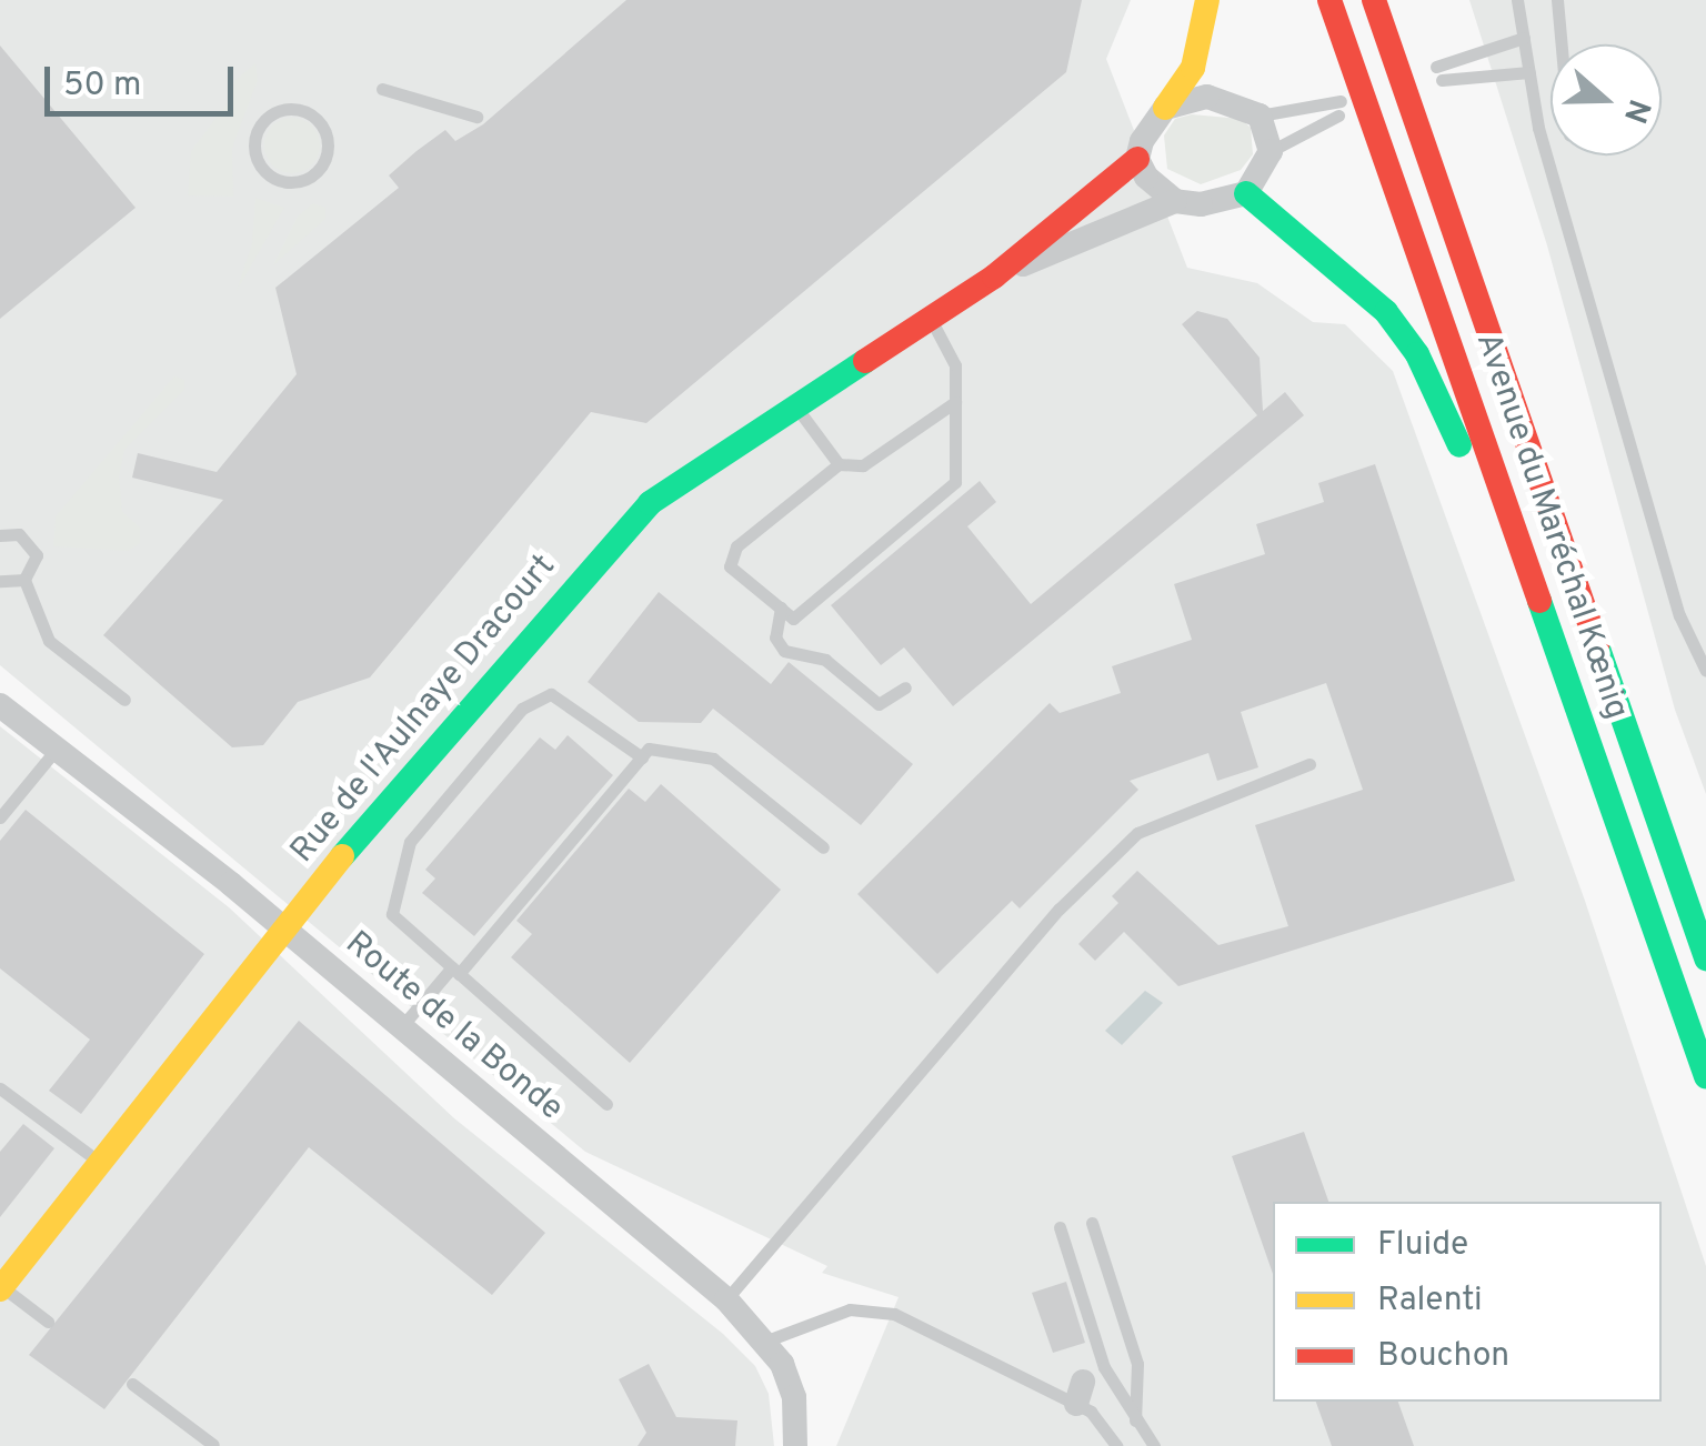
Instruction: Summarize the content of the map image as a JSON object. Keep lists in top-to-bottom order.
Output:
{
  "streets": {
    "main road": ["Avenue du Maréchal Kœnig", "Rue de l'Aulnaye Dracourt"],
    "street": ["Route de la Bonde"]
  },
  "crossings": [
    ["Rue de l'Aulnaye Dracourt", "Route de la Bonde"]
  ],
  "legend": ["Fluide", "Ralenti", "Bouchon"],
  "scale_bar": "50 m",
  "north": "right"
}
